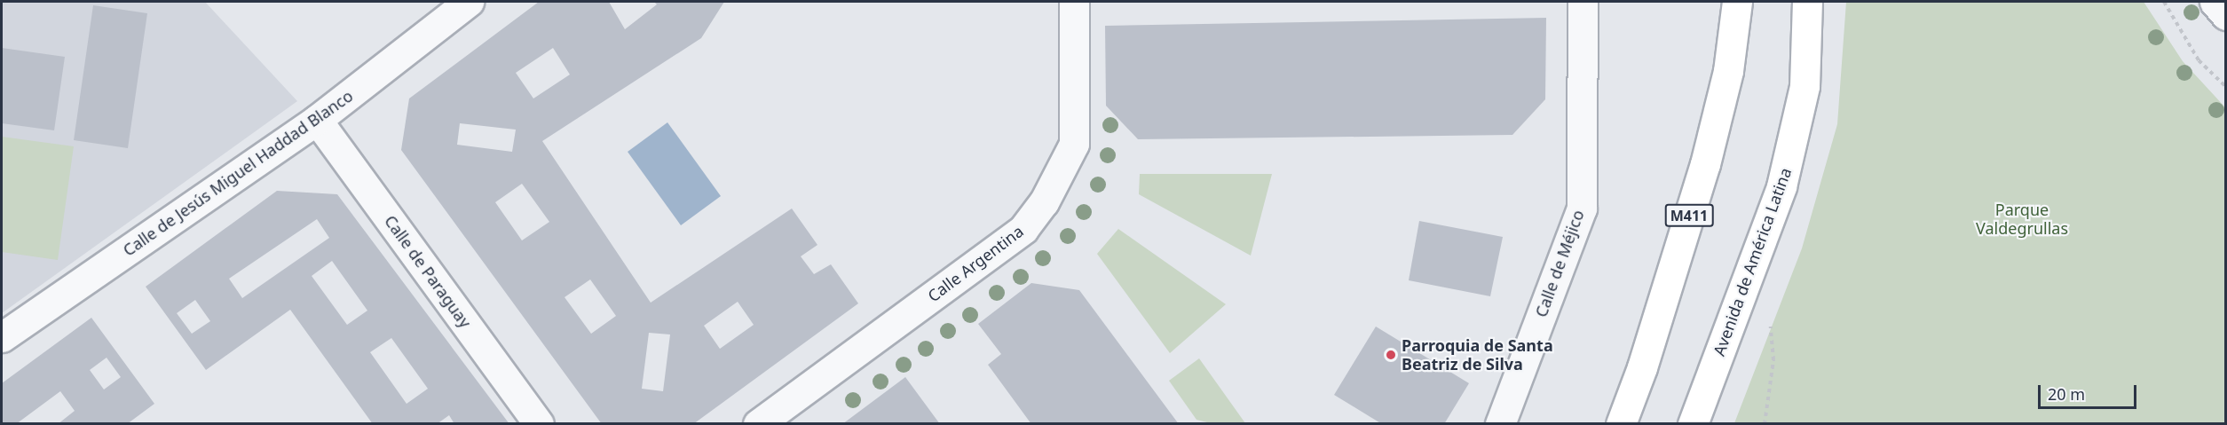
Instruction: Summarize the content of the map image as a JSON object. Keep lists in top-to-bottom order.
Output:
{
  "streets": {
    "main road": ["M411", "Avenida de América Latina"],
    "street": [
      "Calle de Jesús Miguel Haddad Blanco",
      "Calle Argentina",
      "Calle de Méjico",
      "Calle de Paraguay"
    ]
  },
  "crossings": [
    ["Calle de Jesús Miguel Haddad Blanco", "Calle de Paraguay"]
  ],
  "parks": ["Parque Valdegrullas"],
  "places": ["Parroquia de Santa Beatriz de Silva"],
  "scale_bar": "20 m"
}
